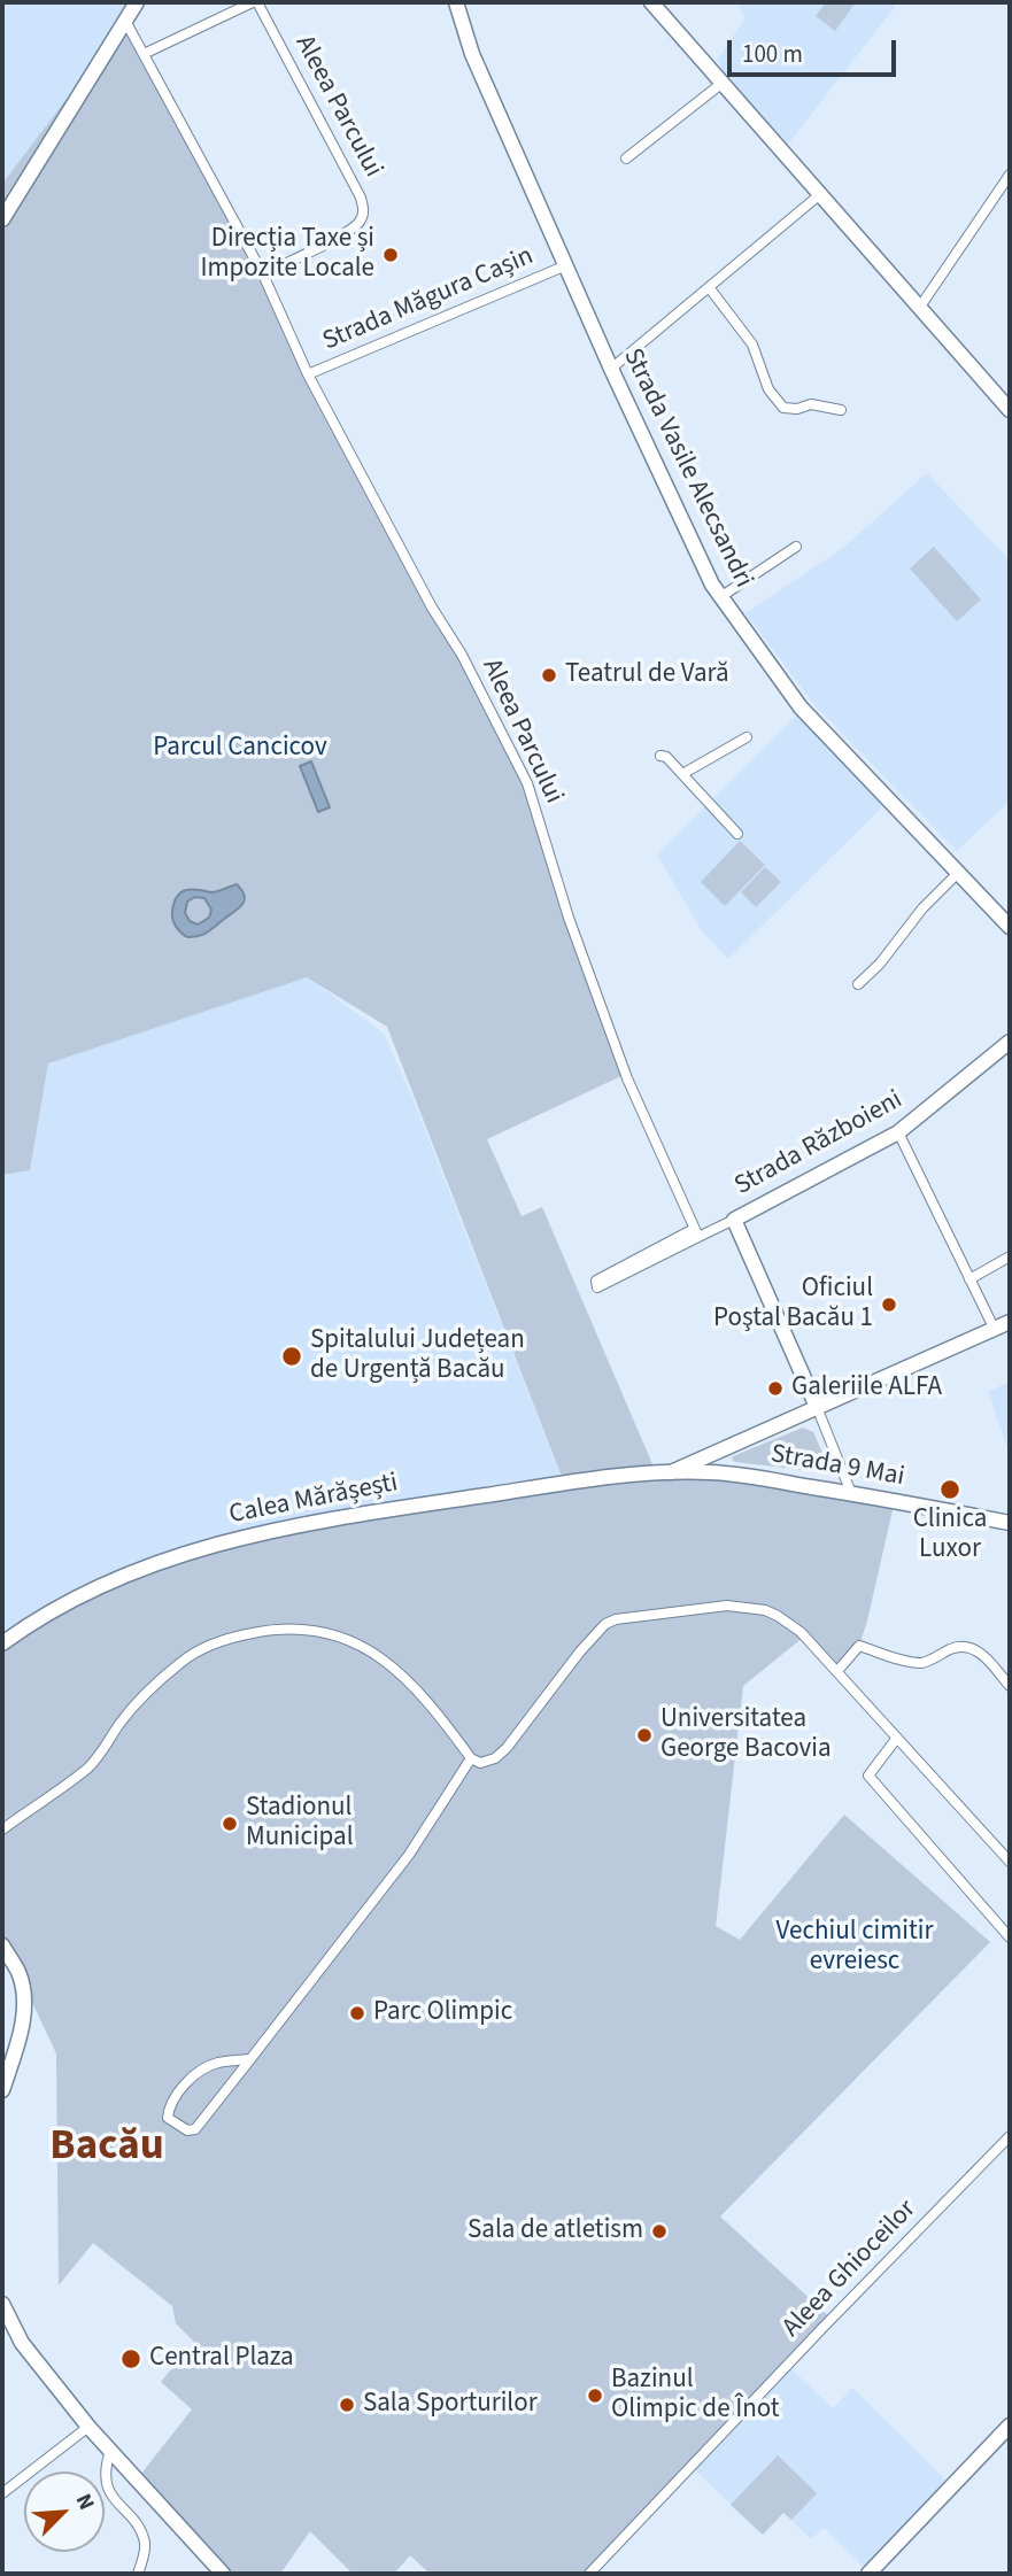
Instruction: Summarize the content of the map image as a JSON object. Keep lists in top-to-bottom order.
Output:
{
  "streets": {
    "street": [
      "Aleea Parcului",
      "Strada Măgura Cașin",
      "Strada Vasile Alecsandri",
      "Strada Războieni",
      "Strada 9 Mai",
      "Calea Mărășești",
      "Aleea Ghioceilor"
    ]
  },
  "crossings": [
    ["Aleea Parcului", "Strada Măgura Cașin"],
    ["Strada Măgura Cașin", "Strada Vasile Alecsandri"],
    ["Strada Războieni", "Strada 9 Mai"],
    ["Strada Războieni", "Calea Mărășești"],
    ["Strada 9 Mai", "Calea Mărășești"]
  ],
  "districts": ["Bacău"],
  "parks": ["Parcul Cancicov", "Vechiul cimitir evreiesc"],
  "places": [
    "Direcția Taxe și Impozite Locale",
    "Teatrul de Vară",
    "Oficiul Poştal Bacău 1",
    "Spitalului Județean de Urgență Bacău",
    "Galeriile ALFA",
    "Clinica Luxor",
    "Universitatea George Bacovia",
    "Stadionul Municipal",
    "Parc Olimpic",
    "Sala de atletism",
    "Central Plaza",
    "Bazinul Olimpic de Înot",
    "Sala Sporturilor"
  ],
  "scale_bar": "100 m",
  "north": "top right"
}
